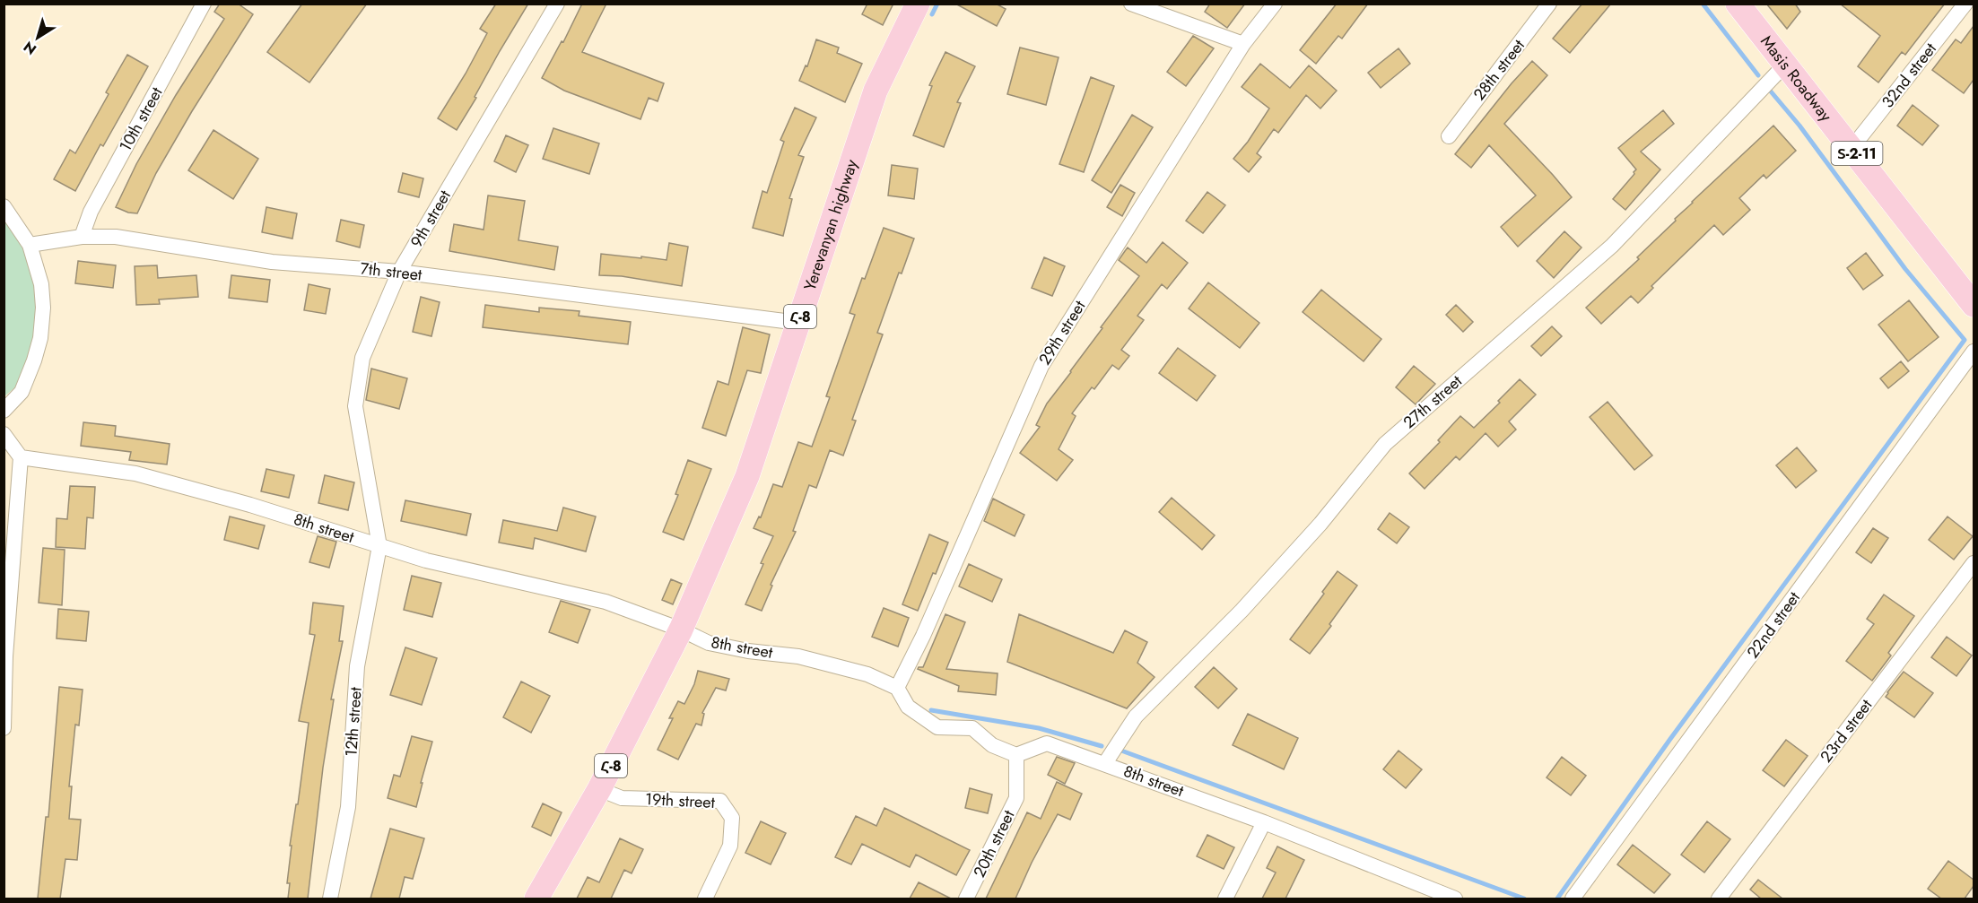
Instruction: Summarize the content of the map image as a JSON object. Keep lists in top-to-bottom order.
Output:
{
  "streets": {
    "main road": [
      "Masis Roadway",
      "Տ-2-11",
      "Yerevanyan highway",
      "Հ-8"
    ],
    "street": [
      "28th street",
      "32nd street",
      "10th street",
      "9th street",
      "7th street",
      "29th street",
      "27th street",
      "8th street",
      "22nd street",
      "12th street",
      "23rd street",
      "19th street",
      "20th street"
    ]
  },
  "crossings": [
    ["32nd street", "Masis Roadway"],
    ["Masis Roadway", "27th street"],
    ["10th street", "7th street"],
    ["9th street", "7th street"],
    ["9th street", "8th street"],
    ["9th street", "12th street"],
    ["Yerevanyan highway", "7th street"],
    ["Yerevanyan highway", "Հ-8"],
    ["Yerevanyan highway", "8th street"],
    ["Հ-8", "8th street"],
    ["Հ-8", "19th street"],
    ["29th street", "8th street"],
    ["27th street", "8th street"],
    ["8th street", "12th street"],
    ["8th street", "20th street"]
  ],
  "north": "bottom left"
}
